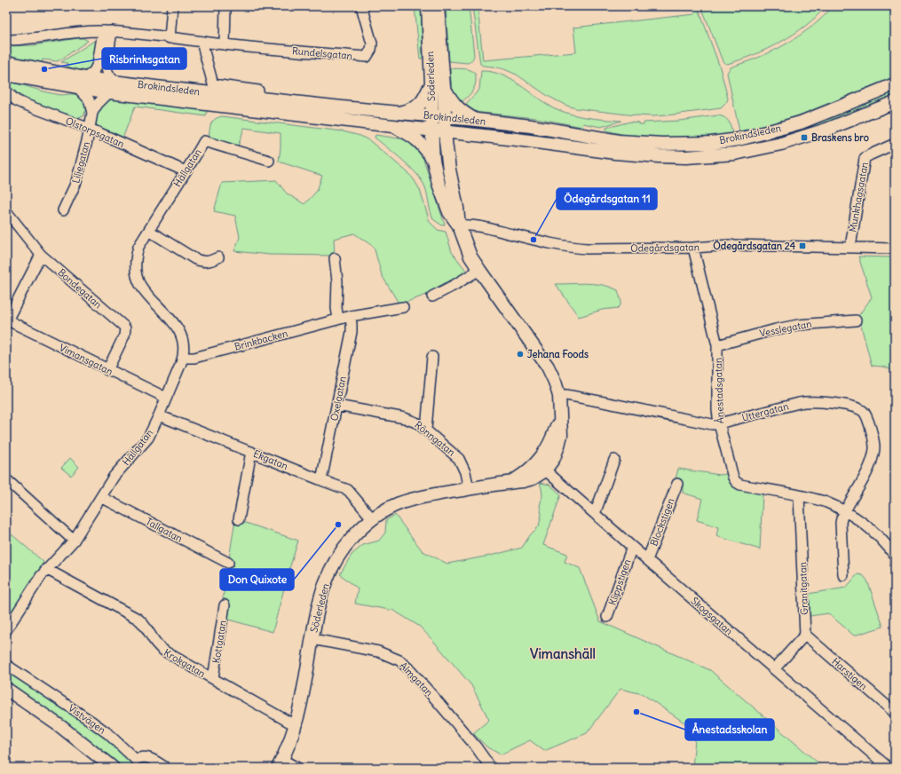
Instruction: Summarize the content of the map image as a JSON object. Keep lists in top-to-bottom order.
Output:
{
  "streets": {
    "main road": ["Söderleden", "Brokindsleden"],
    "street": [
      "Rundelsgatan",
      "Olstorpsgatan",
      "Liljegatan",
      "Hällgatan",
      "Munkhagsgatan",
      "Ödegårdsgatan",
      "Bondegatan",
      "Vesslegatan",
      "Brinkbacken",
      "Vimansgatan",
      "Ånestadsgatan",
      "Oxelgatan",
      "Uttergatan",
      "Rönngatan",
      "Ekgatan",
      "Blockstigen",
      "Tallgatan",
      "Klippstigen",
      "Granitgatan",
      "Skogsgatan",
      "Kottgatan",
      "Krokgatan",
      "Harstigen",
      "Almgatan",
      "Vistvägen"
    ]
  },
  "crossings": [
    ["Söderleden", "Brokindsleden"],
    ["Söderleden", "Ödegårdsgatan"],
    ["Söderleden", "Uttergatan"],
    ["Söderleden", "Rönngatan"],
    ["Söderleden", "Ekgatan"],
    ["Söderleden", "Skogsgatan"],
    ["Söderleden", "Krokgatan"],
    ["Söderleden", "Almgatan"],
    ["Brokindsleden", "Liljegatan"],
    ["Olstorpsgatan", "Liljegatan"],
    ["Olstorpsgatan", "Hällgatan"],
    ["Hällgatan", "Brinkbacken"],
    ["Hällgatan", "Vimansgatan"],
    ["Hällgatan", "Ekgatan"],
    ["Hällgatan", "Tallgatan"],
    ["Hällgatan", "Krokgatan"],
    ["Munkhagsgatan", "Ödegårdsgatan"],
    ["Ödegårdsgatan", "Ånestadsgatan"],
    ["Bondegatan", "Vimansgatan"],
    ["Vesslegatan", "Ånestadsgatan"],
    ["Brinkbacken", "Oxelgatan"],
    ["Ånestadsgatan", "Uttergatan"],
    ["Ånestadsgatan", "Granitgatan"],
    ["Oxelgatan", "Rönngatan"],
    ["Oxelgatan", "Ekgatan"],
    ["Blockstigen", "Skogsgatan"],
    ["Klippstigen", "Skogsgatan"],
    ["Granitgatan", "Harstigen"],
    ["Kottgatan", "Krokgatan"]
  ],
  "districts": ["Vimanshäll"],
  "places": {
    "other": [
      "Risbrinksgatan",
      "Ödegårdsgatan 11",
      "Jehana Foods",
      "Don Quixote",
      "Ånestadsskolan"
    ],
    "transit": ["Braskens bro", "Ödegårdsgatan 24"]
  }
}
